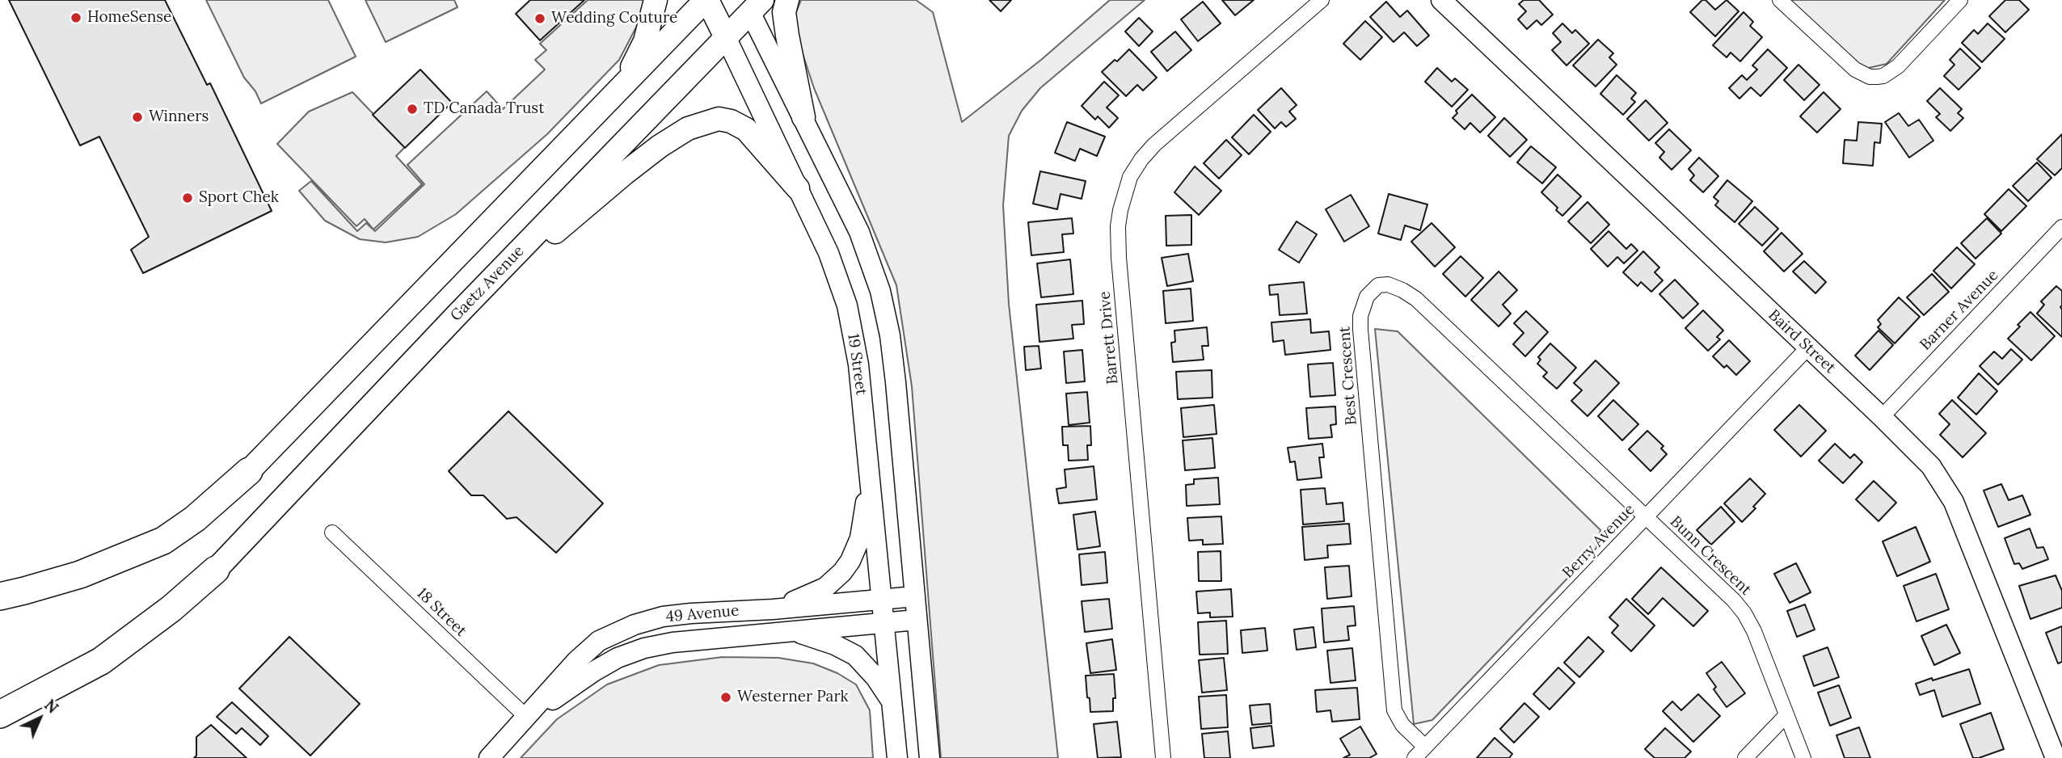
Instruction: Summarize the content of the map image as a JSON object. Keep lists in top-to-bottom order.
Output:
{
  "streets": {
    "main road": ["Gaetz Avenue", "19 Street"],
    "street": [
      "Barner Avenue",
      "Barrett Drive",
      "Baird Street",
      "Best Crescent",
      "Berry Avenue",
      "Bunn Crescent",
      "18 Street",
      "49 Avenue"
    ]
  },
  "crossings": [
    ["Gaetz Avenue", "19 Street"],
    ["Barner Avenue", "Baird Street"],
    ["Baird Street", "Berry Avenue"],
    ["19 Street", "49 Avenue"],
    ["Best Crescent", "Berry Avenue"],
    ["Best Crescent", "Bunn Crescent"],
    ["Berry Avenue", "Bunn Crescent"],
    ["18 Street", "49 Avenue"]
  ],
  "places": [
    "HomeSense",
    "Wedding Couture",
    "TD Canada Trust",
    "Winners",
    "Sport Chek",
    "Westerner Park"
  ],
  "north": "top right"
}
